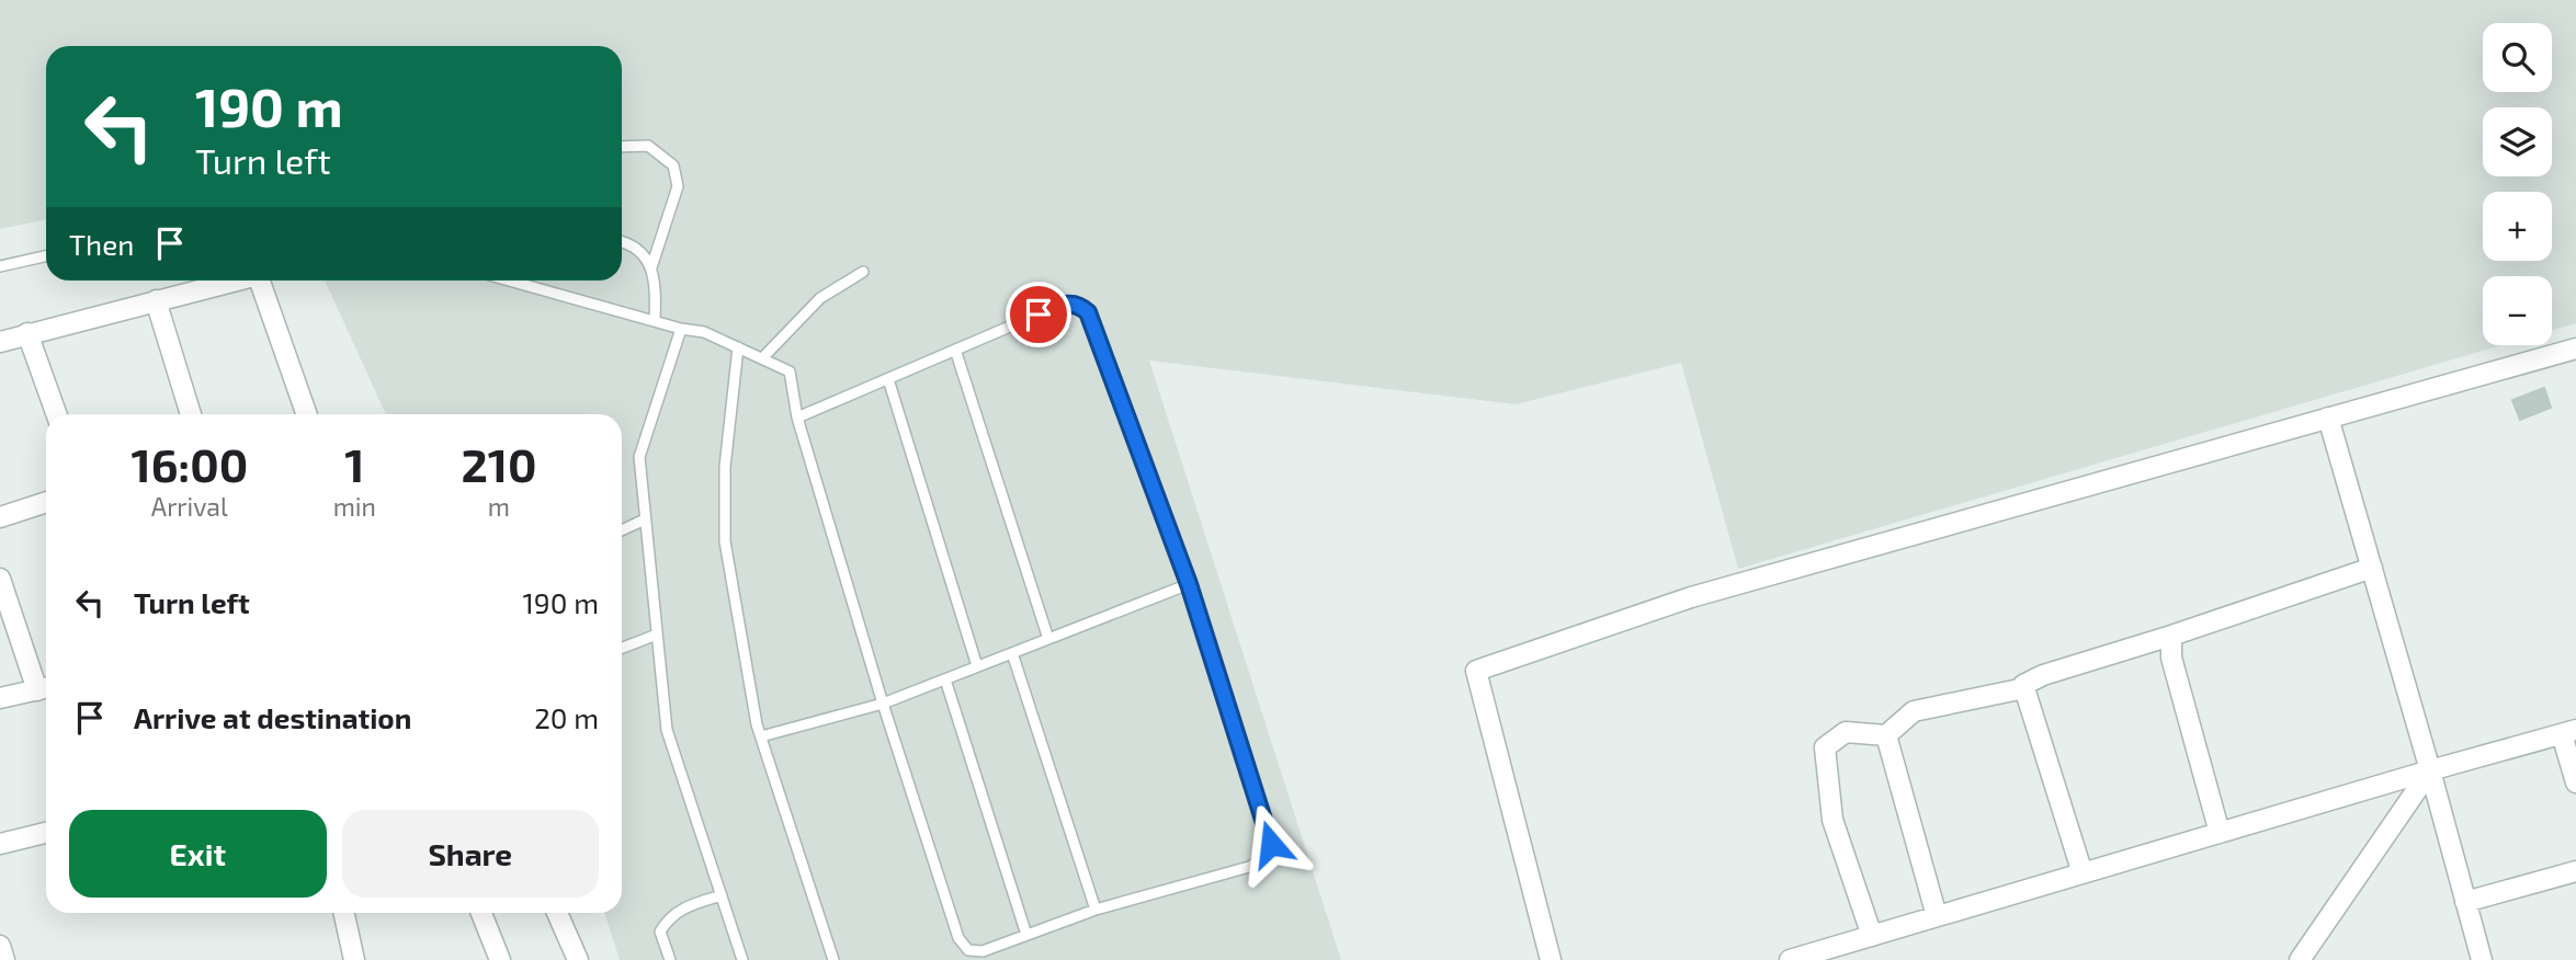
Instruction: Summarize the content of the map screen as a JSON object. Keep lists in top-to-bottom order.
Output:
{
  "page": {
    "map_buttons": ["+", "−"],
    "turn": ["190 m", "Turn left"],
    "then": "Then",
    "eta": [
      "16:00",
      "Arrival",
      "1",
      "min",
      "210",
      "m"
    ],
    "list": [
      {
        "name": "Turn left",
        "value": "190 m"
      },
      {
        "name": "Arrive at destination",
        "value": "20 m"
      }
    ],
    "buttons": ["Exit", "Share"]
  }
}
